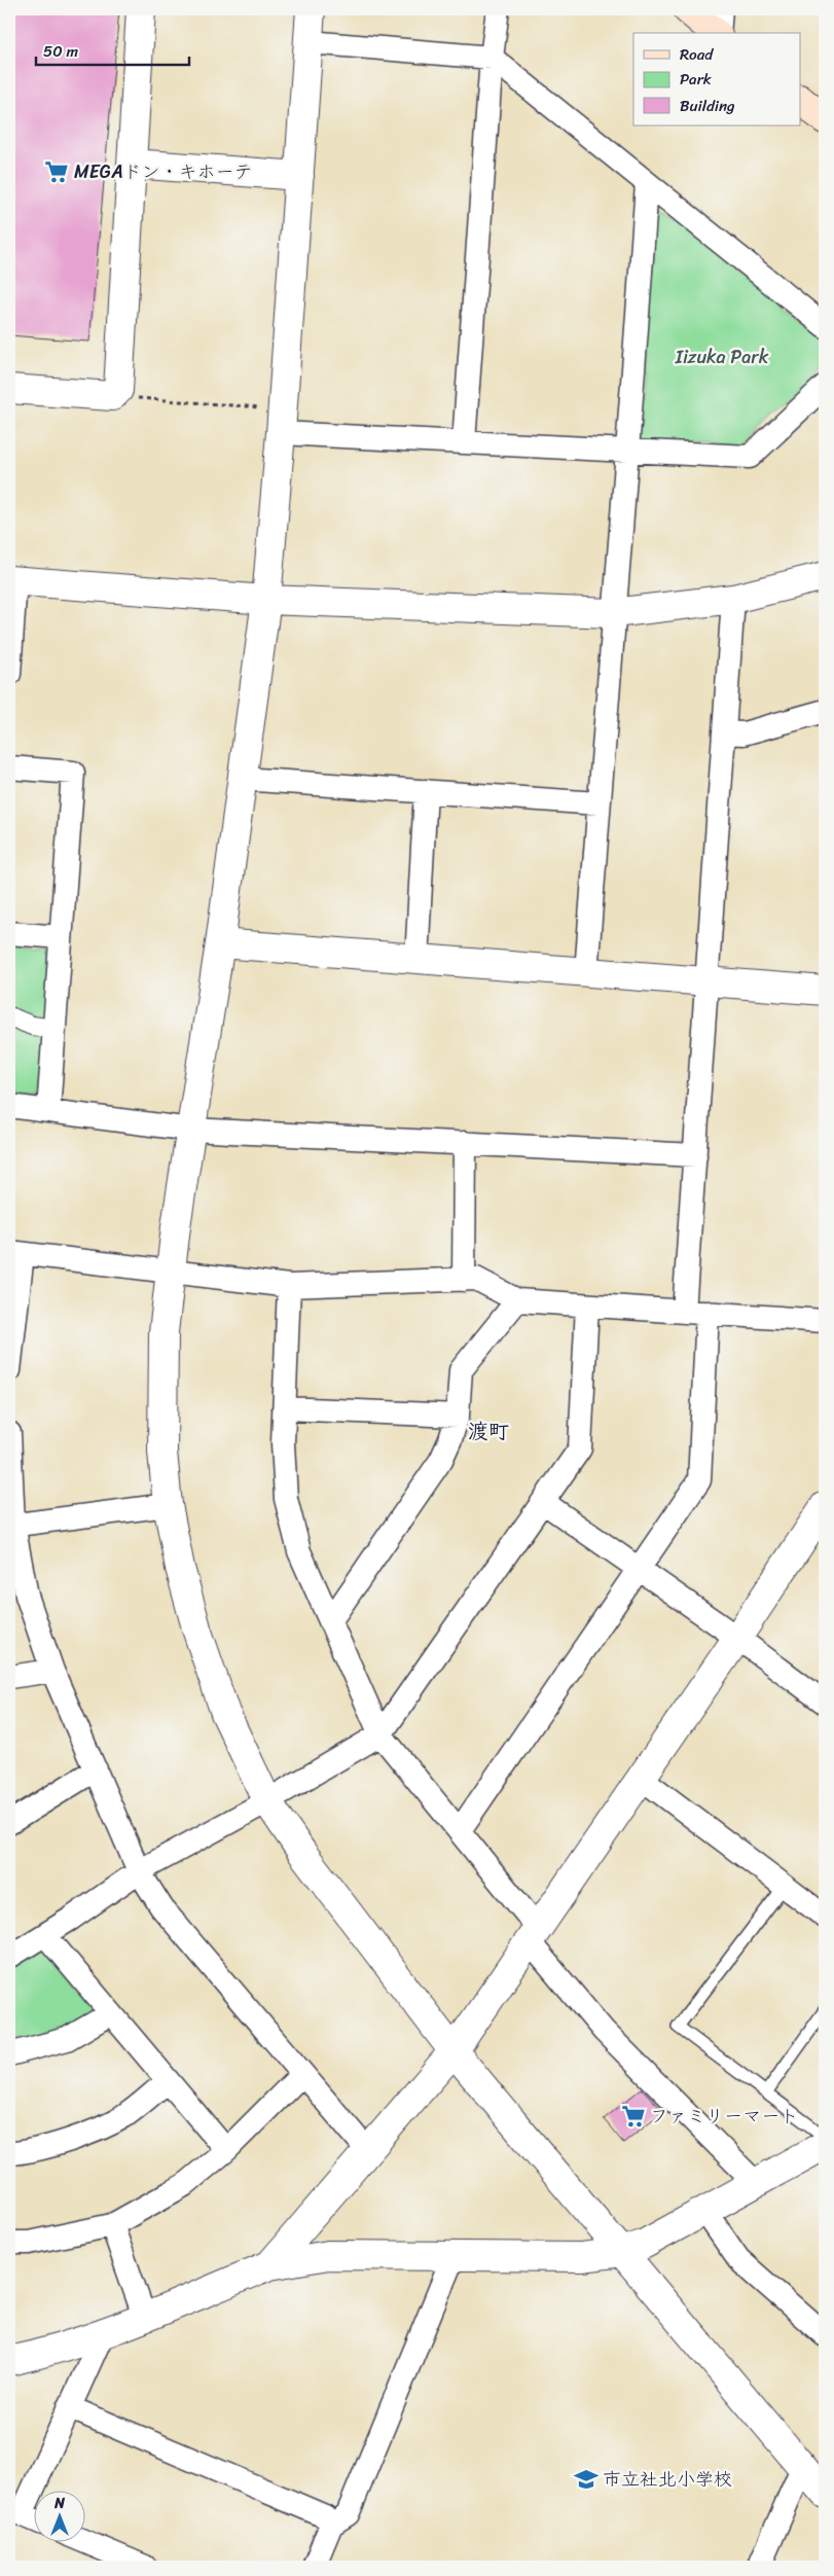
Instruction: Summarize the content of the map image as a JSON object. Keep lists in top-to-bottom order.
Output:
{
  "districts": ["渡町"],
  "parks": ["Iizuka Park"],
  "places": {
    "supermarket": ["MEGAドン・キホーテ", "ファミリーマート"],
    "school or university": ["市立社北小学校"]
  },
  "legend": ["Road", "Park", "Building"],
  "scale_bar": "50 m",
  "north": "top"
}
